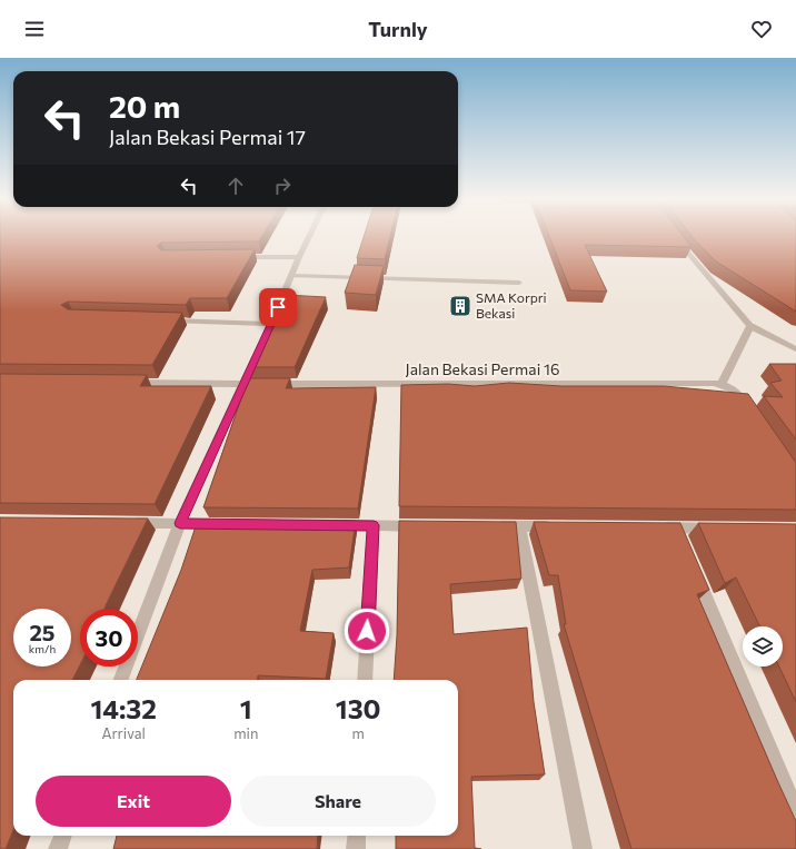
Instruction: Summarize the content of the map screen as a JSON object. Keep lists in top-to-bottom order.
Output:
{
  "streets": {
    "street": ["Jalan Bekasi Permai 16"]
  },
  "places": {
    "building": ["SMA Korpri Bekasi"]
  },
  "page": {
    "header": "Turnly",
    "turn": ["20 m", "Jalan Bekasi Permai 17"],
    "speed": "25 km/h",
    "limit": "30",
    "eta": [
      "14:32",
      "Arrival",
      "1",
      "min",
      "130",
      "m"
    ],
    "buttons": ["Exit", "Share"]
  }
}
